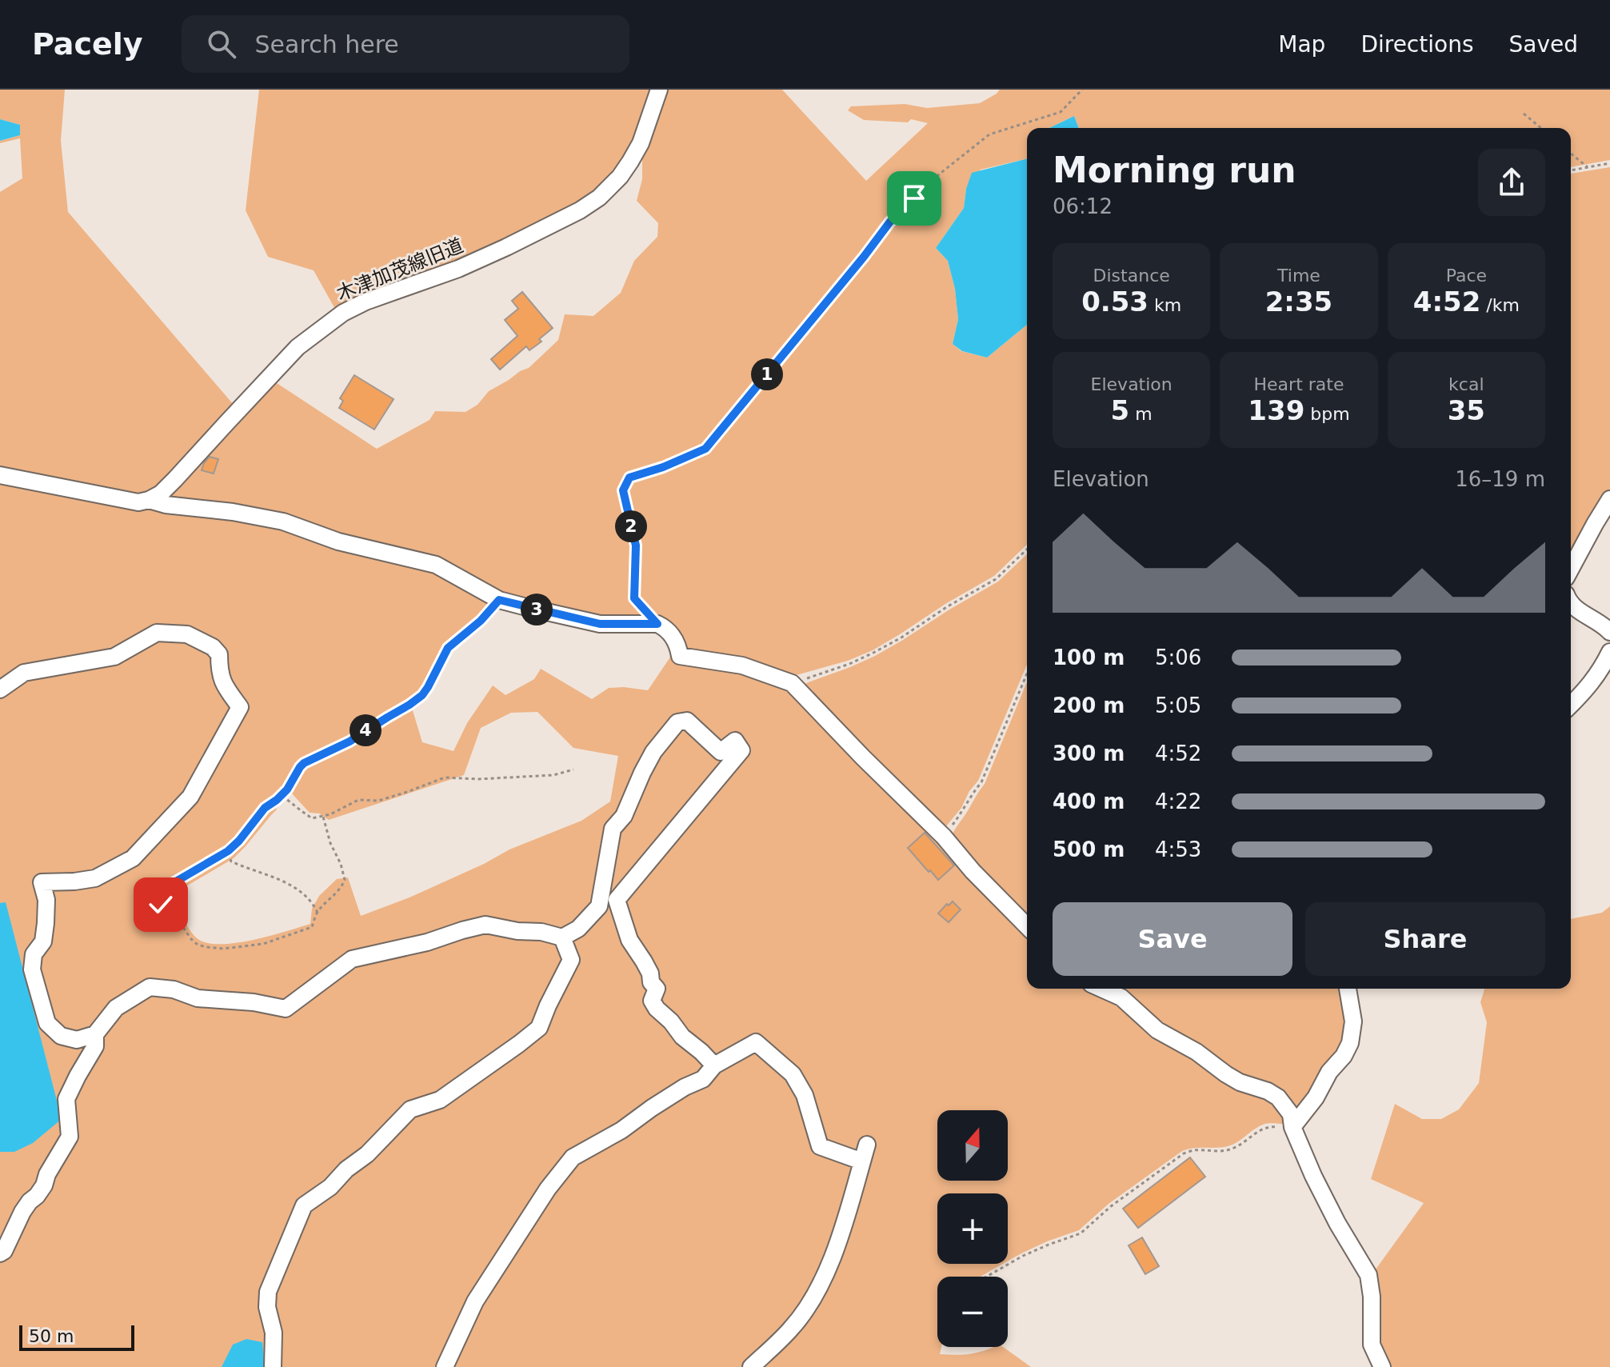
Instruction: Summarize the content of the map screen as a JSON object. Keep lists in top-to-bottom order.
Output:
{
  "streets": {
    "street": ["木津加茂線旧道"]
  },
  "scale_bar": "50 m",
  "north": "top",
  "page": {
    "header": "Pacely",
    "search": "Search here",
    "nav": ["Map", "Directions", "Saved"],
    "heading": ["Morning run", "06:12"],
    "stats": [
      ["Distance", "0.53 km"],
      ["Time", "2:35"],
      ["Pace", "4:52 /km"],
      ["Elevation", "5 m"],
      ["Heart rate", "139 bpm"],
      ["kcal", "35"]
    ],
    "pins": [
      "1",
      "2",
      "3",
      "4"
    ],
    "chart": ["Elevation", "16–19 m"],
    "list": [
      {
        "name": "100 m",
        "note": "5:06"
      },
      {
        "name": "200 m",
        "note": "5:05"
      },
      {
        "name": "300 m",
        "note": "4:52"
      },
      {
        "name": "400 m",
        "note": "4:22"
      },
      {
        "name": "500 m",
        "note": "4:53"
      }
    ],
    "buttons": ["Save", "Share"],
    "map_buttons": ["+", "−"],
    "scale": "50 m"
  }
}
